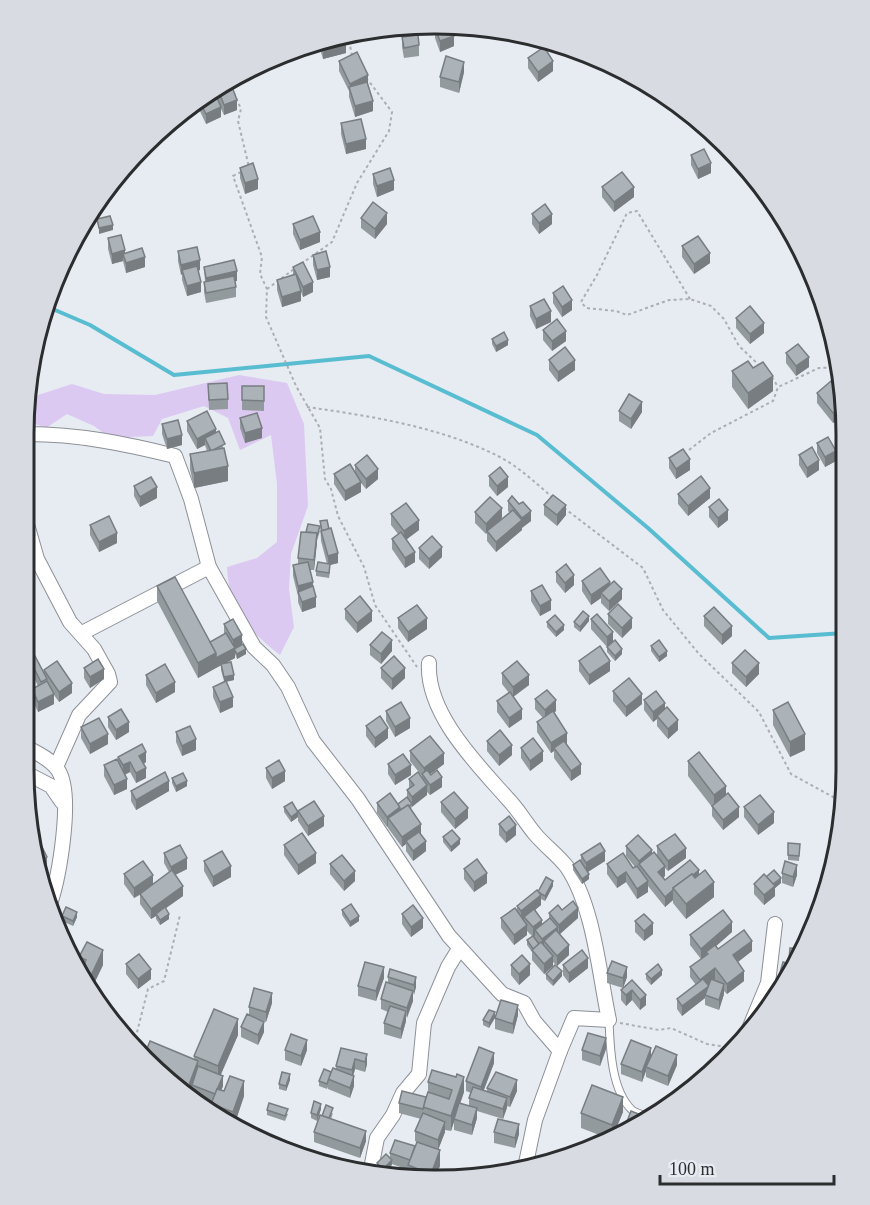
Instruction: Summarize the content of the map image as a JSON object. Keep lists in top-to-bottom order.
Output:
{
  "scale_bar": "100 m"
}
